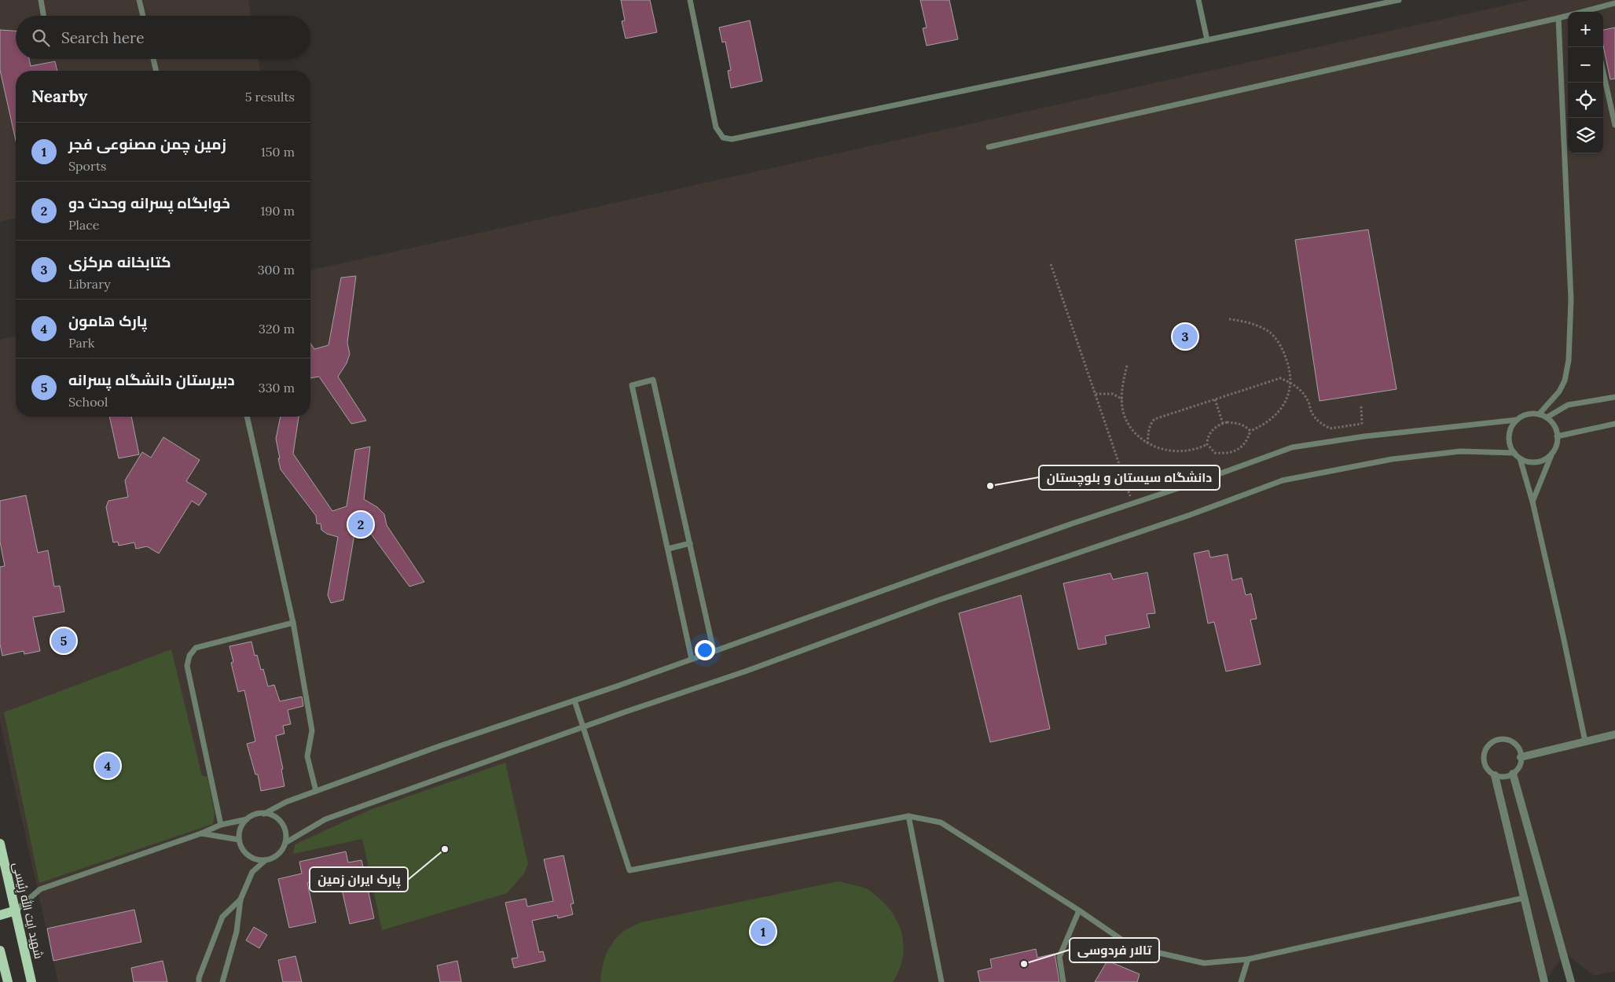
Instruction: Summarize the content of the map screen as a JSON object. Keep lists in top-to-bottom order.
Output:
{
  "streets": {
    "main road": ["شهید ایت الله رِئیسی"]
  },
  "places": ["دانشگاه سیستان و بلوچستان", "پارک ایران زمین", "تالار فردوسی"],
  "page": {
    "map_buttons": ["+", "−"],
    "search": "Search here",
    "heading": ["Nearby", "5 results"],
    "list": [
      {
        "mark": "1",
        "name": "زمین چمن مصنوعی فجر",
        "note": "Sports",
        "value": "150 m"
      },
      {
        "mark": "2",
        "name": "خوابگاه پسرانه وحدت دو",
        "note": "Place",
        "value": "190 m"
      },
      {
        "mark": "3",
        "name": "کتابخانه مرکزی",
        "note": "Library",
        "value": "300 m"
      },
      {
        "mark": "4",
        "name": "پارک هامون",
        "note": "Park",
        "value": "320 m"
      },
      {
        "mark": "5",
        "name": "دبیرستان دانشگاه پسرانه",
        "note": "School",
        "value": "330 m"
      }
    ],
    "pins": [
      "3",
      "2",
      "5",
      "4",
      "1"
    ]
  }
}
